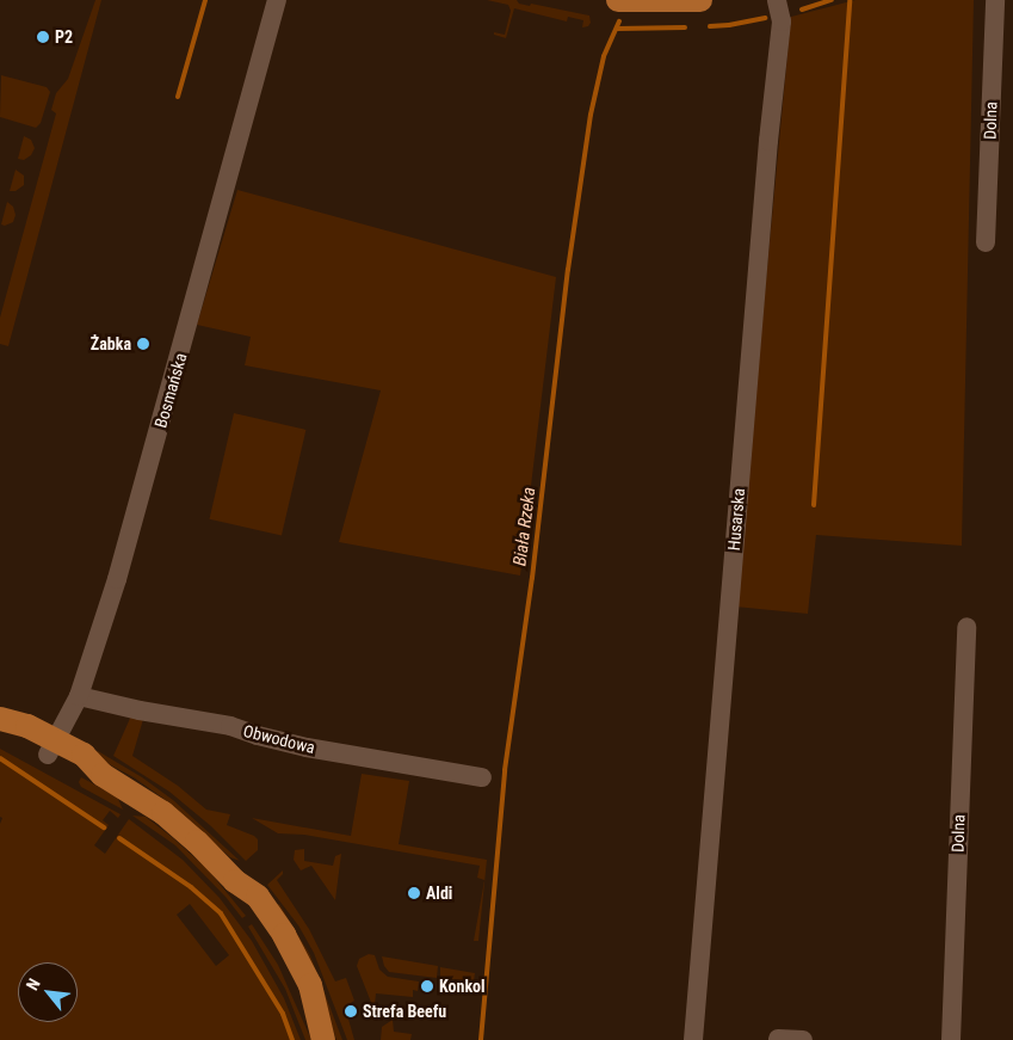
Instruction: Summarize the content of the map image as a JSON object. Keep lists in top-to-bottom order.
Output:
{
  "streets": {
    "street": [
      "Dolna",
      "Bosmańska",
      "Husarska",
      "Obwodowa"
    ]
  },
  "crossings": [
    ["Bosmańska", "Obwodowa"]
  ],
  "water": ["Biała Rzeka"],
  "places": [
    "P2",
    "Żabka",
    "Aldi",
    "Konkol",
    "Strefa Beefu"
  ],
  "north": "top left"
}
